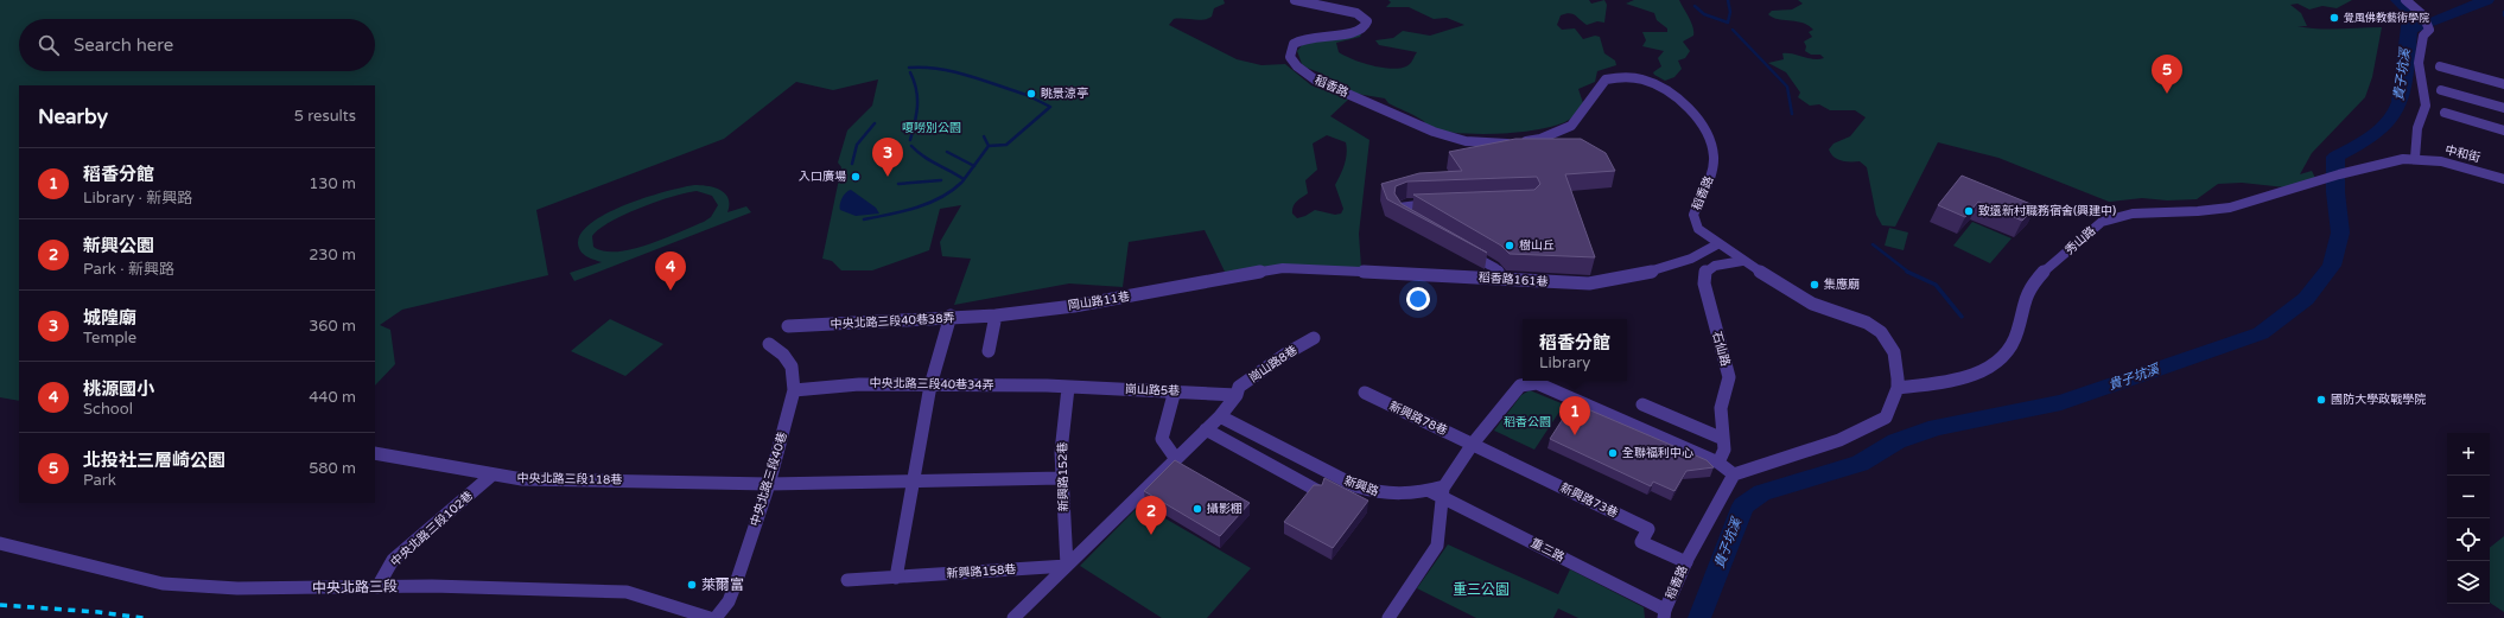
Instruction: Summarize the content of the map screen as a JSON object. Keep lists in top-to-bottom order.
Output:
{
  "streets": {
    "street": [
      "稻香路",
      "中和街",
      "秀山路",
      "稻香路161巷",
      "岡山路11巷",
      "中央北路三段40巷38弄",
      "石仙路",
      "崗山路8巷",
      "中央北路三段40巷34弄",
      "崗山路5巷",
      "新興路78巷",
      "新興路152巷",
      "中央北路三段118巷",
      "中央北路三段40巷",
      "新興路",
      "新興路73巷",
      "中央北路三段102巷",
      "重三路",
      "新興路158巷",
      "中央北路三段"
    ]
  },
  "crossings": [
    ["稻香路", "秀山路"],
    ["稻香路", "稻香路161巷"],
    ["稻香路", "石仙路"],
    ["稻香路", "新興路73巷"],
    ["稻香路", "重三路"],
    ["中和街", "秀山路"],
    ["稻香路161巷", "岡山路11巷"],
    ["岡山路11巷", "中央北路三段40巷38弄"],
    ["崗山路8巷", "崗山路5巷"],
    ["崗山路8巷", "新興路"],
    ["中央北路三段40巷34弄", "崗山路5巷"],
    ["中央北路三段40巷34弄", "新興路152巷"],
    ["中央北路三段40巷34弄", "中央北路三段40巷"],
    ["崗山路5巷", "新興路152巷"],
    ["新興路78巷", "新興路73巷"],
    ["新興路152巷", "新興路158巷"],
    ["中央北路三段118巷", "中央北路三段40巷"],
    ["中央北路三段118巷", "中央北路三段102巷"],
    ["新興路", "重三路"],
    ["中央北路三段102巷", "中央北路三段"]
  ],
  "water": ["貴子坑溪"],
  "parks": ["嗄嘮別公園", "稻香公園", "重三公園"],
  "places": [
    "覺風佛教藝術學院",
    "眺景涼亭",
    "入口廣場",
    "致遠新村職務宿舍(興建中)",
    "樹山丘",
    "集應廟",
    "國防大學政戰學院",
    "全聯福利中心",
    "攝影棚",
    "萊爾富"
  ],
  "page": {
    "search": "Search here",
    "pins": [
      "5",
      "3",
      "4",
      "1",
      "2"
    ],
    "heading": ["Nearby", "5 results"],
    "list": [
      {
        "mark": "1",
        "name": "稻香分館",
        "note": "Library · 新興路",
        "value": "130 m"
      },
      {
        "mark": "2",
        "name": "新興公園",
        "note": "Park · 新興路",
        "value": "230 m"
      },
      {
        "mark": "3",
        "name": "城隍廟",
        "note": "Temple",
        "value": "360 m"
      },
      {
        "mark": "4",
        "name": "桃源國小",
        "note": "School",
        "value": "440 m"
      },
      {
        "mark": "5",
        "name": "北投社三層崎公園",
        "note": "Park",
        "value": "580 m"
      }
    ],
    "popup": ["稻香分館", "Library"],
    "map_buttons": ["+", "−"]
  }
}
